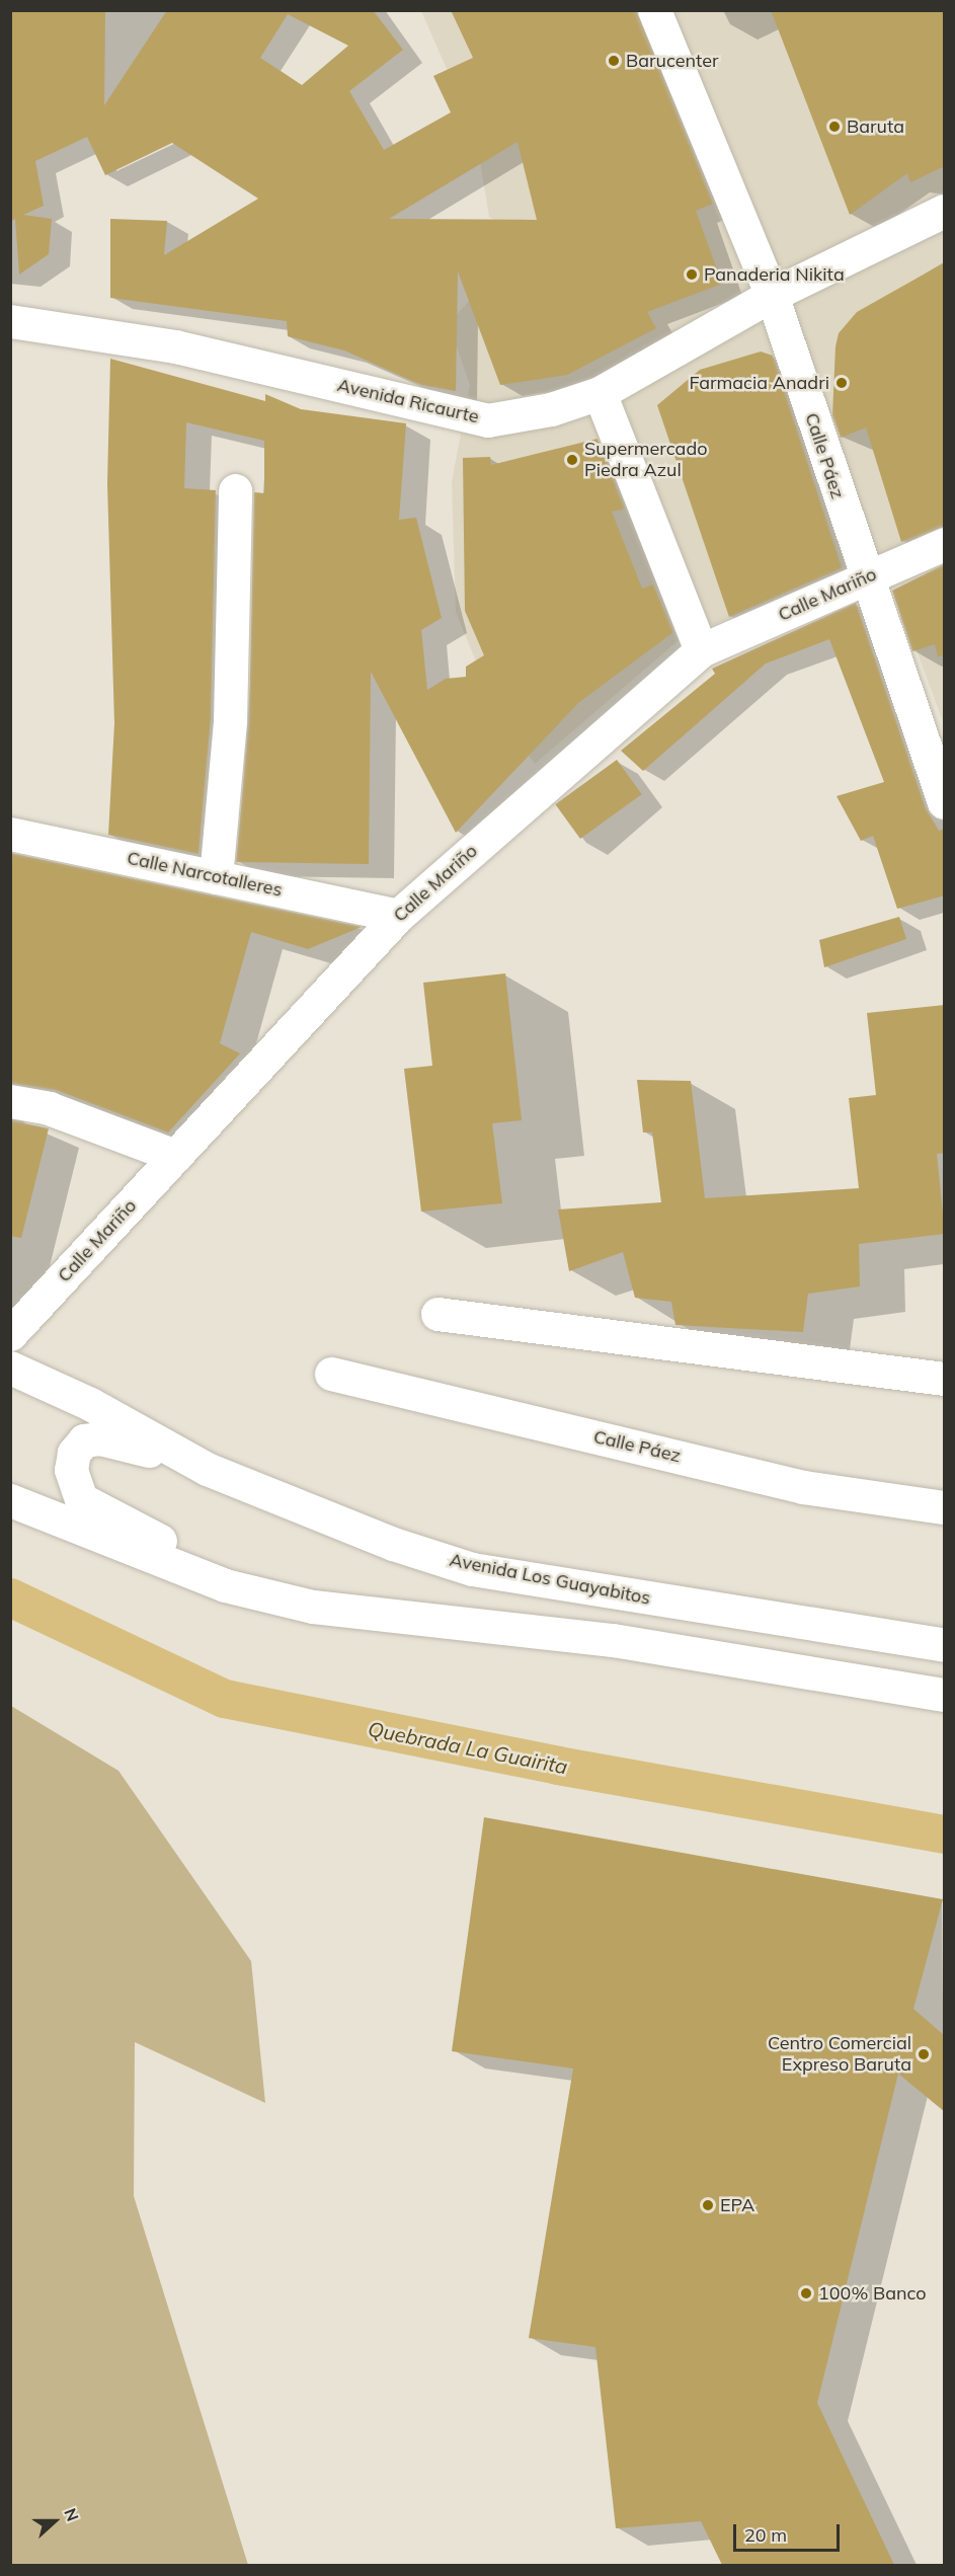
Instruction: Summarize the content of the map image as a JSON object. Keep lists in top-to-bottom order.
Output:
{
  "streets": {
    "street": [
      "Avenida Ricaurte",
      "Calle Páez",
      "Calle Mariño",
      "Calle Narcotalleres",
      "Avenida Los Guayabitos"
    ]
  },
  "crossings": [
    ["Avenida Ricaurte", "Calle Páez"],
    ["Calle Páez", "Calle Mariño"],
    ["Calle Mariño", "Calle Narcotalleres"]
  ],
  "water": ["Quebrada La Guairita"],
  "places": [
    "Barucenter",
    "Baruta",
    "Panaderia Nikita",
    "Farmacia Anadri",
    "Supermercado Piedra Azul",
    "Centro Comercial Expreso Baruta",
    "EPA",
    "100% Banco"
  ],
  "scale_bar": "20 m",
  "north": "right"
}
